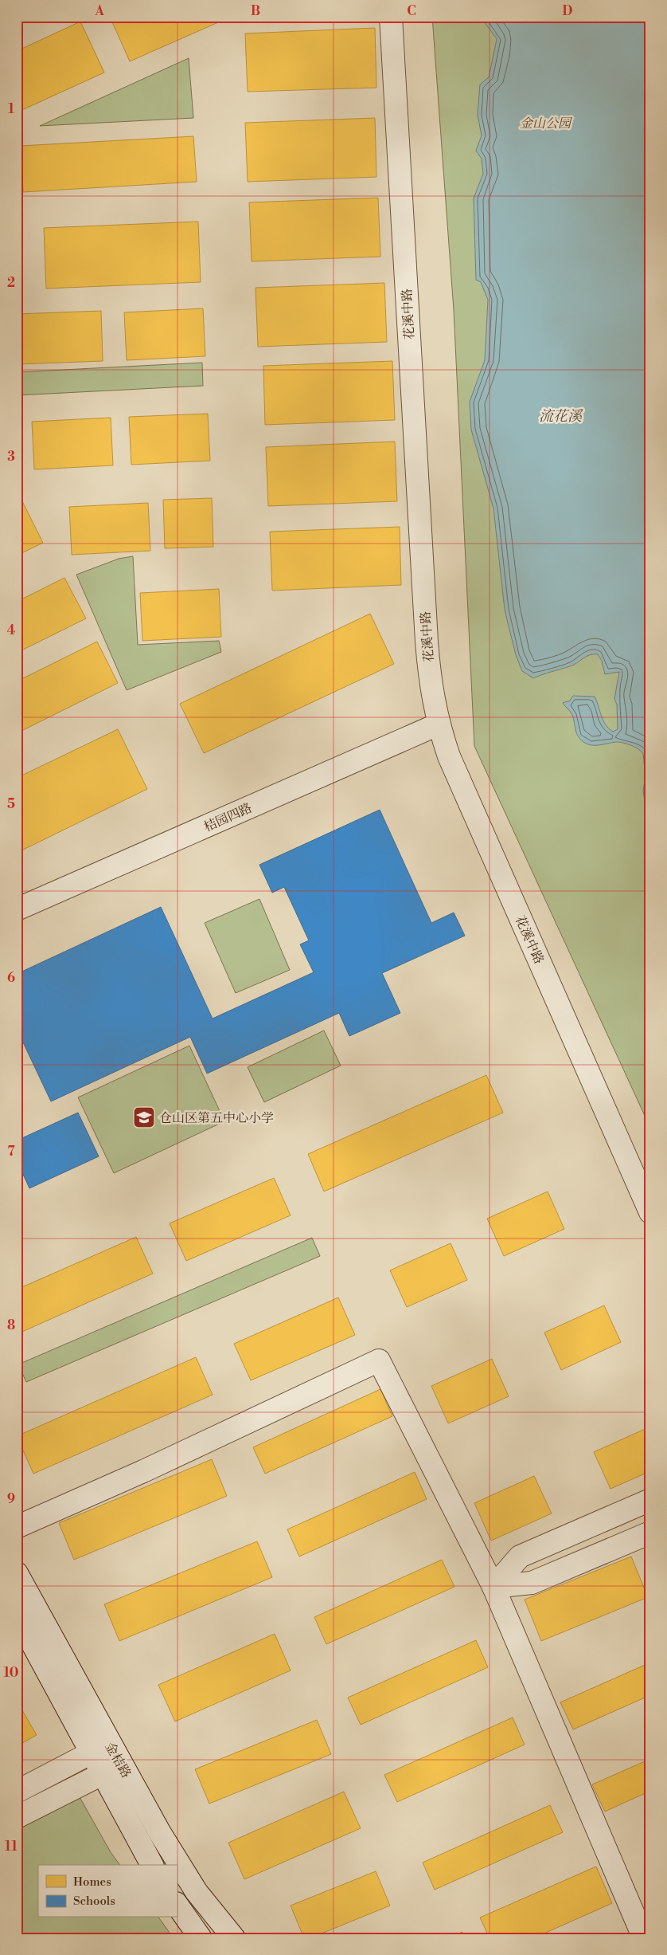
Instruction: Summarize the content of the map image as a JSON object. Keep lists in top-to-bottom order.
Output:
{
  "streets": {
    "street": ["花溪中路", "桔园四路", "金桔路"]
  },
  "crossings": [
    ["花溪中路", "桔园四路"]
  ],
  "water": ["流花溪"],
  "parks": ["金山公园"],
  "places": {
    "school or university": ["仓山区第五中心小学"]
  },
  "legend": ["Homes", "Schools"],
  "grid": {
    "columns": [
      "A",
      "B",
      "C",
      "D"
    ],
    "rows": [
      "1",
      "2",
      "3",
      "4",
      "5",
      "6",
      "7",
      "8",
      "9",
      "10",
      "11"
    ]
  }
}
